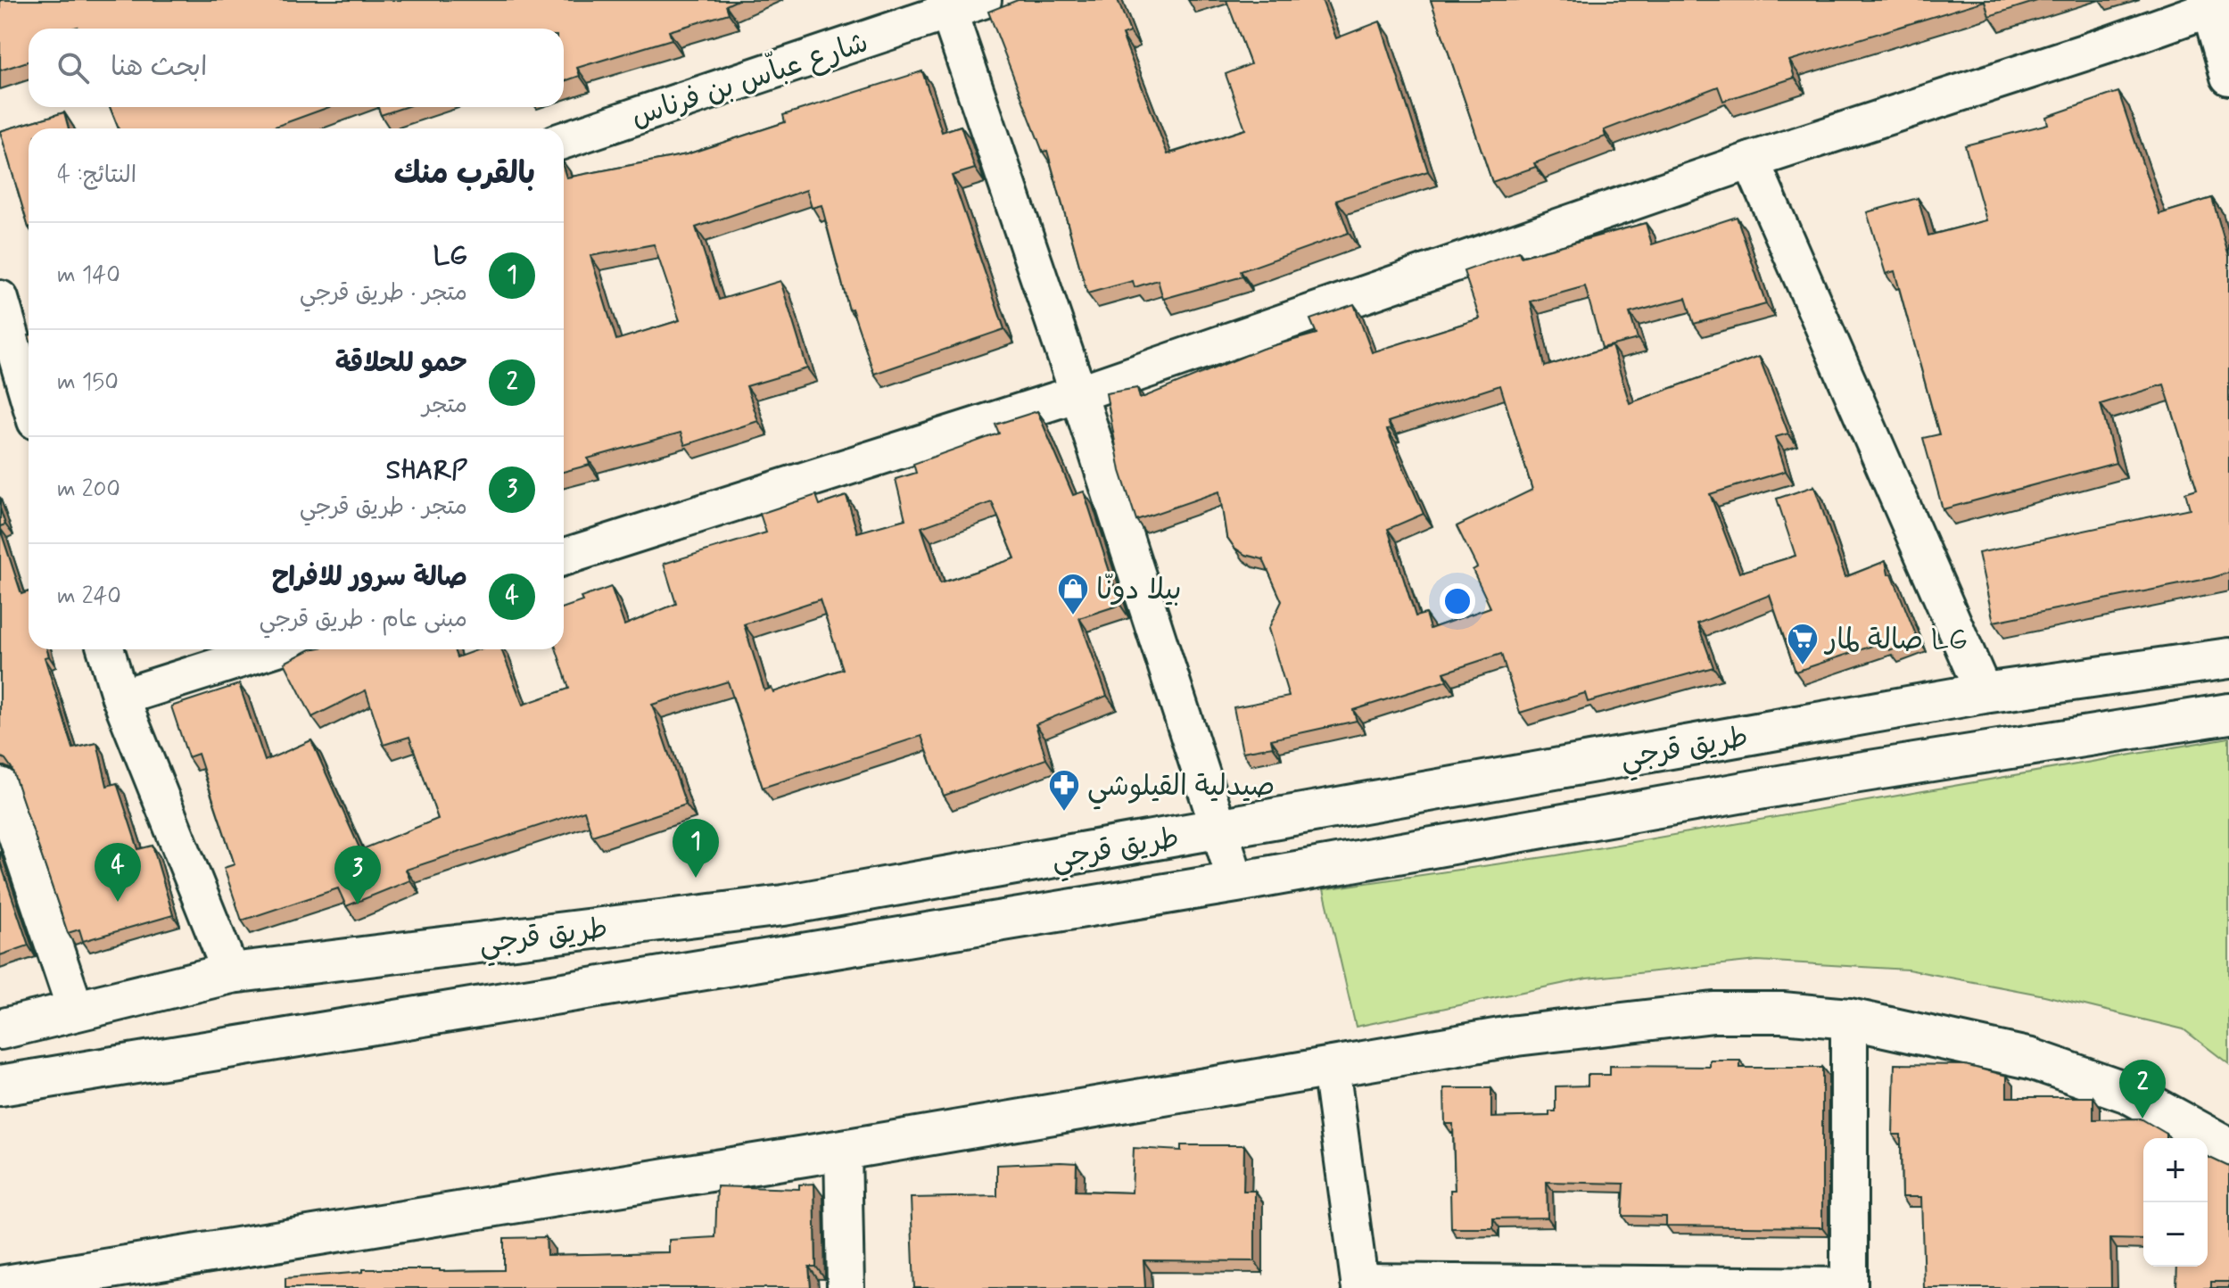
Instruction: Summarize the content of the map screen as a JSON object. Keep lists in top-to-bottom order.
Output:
{
  "streets": {
    "main road": ["طريق قرجي"],
    "street": ["شارع عباّس بن فرناس"]
  },
  "places": {
    "shop": ["بيلا دونّا"],
    "supermarket": ["صالة لمار LG"],
    "pharmacy": ["صيدلية القيلوشي"]
  },
  "page": {
    "search": "ابحث هنا",
    "heading": ["بالقرب منك", "النتائج: 4"],
    "list": [
      {
        "mark": "1",
        "name": "LG",
        "note": "متجر · طريق قرجي",
        "value": "140 m"
      },
      {
        "mark": "2",
        "name": "حمو للحلاقة",
        "note": "متجر",
        "value": "150 m"
      },
      {
        "mark": "3",
        "name": "SHARP",
        "note": "متجر · طريق قرجي",
        "value": "200 m"
      },
      {
        "mark": "4",
        "name": "صالة سرور للافراح",
        "note": "مبنى عام · طريق قرجي",
        "value": "240 m"
      }
    ],
    "pins": [
      "1",
      "4",
      "3",
      "2"
    ],
    "map_buttons": ["+", "−"]
  }
}
